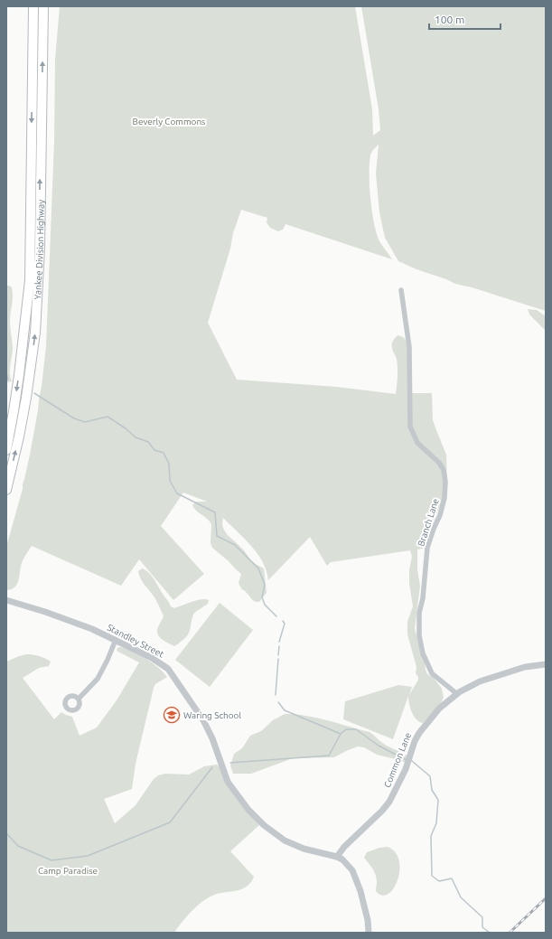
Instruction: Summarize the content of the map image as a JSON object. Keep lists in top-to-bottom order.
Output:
{
  "streets": {
    "highway": ["Yankee Division Highway"],
    "street": ["Branch Lane", "Standley Street", "Common Lane"]
  },
  "crossings": [
    ["Branch Lane", "Common Lane"],
    ["Standley Street", "Common Lane"]
  ],
  "parks": ["Beverly Commons", "Camp Paradise"],
  "places": {
    "school or university": ["Waring School"]
  },
  "scale_bar": "100 m"
}
